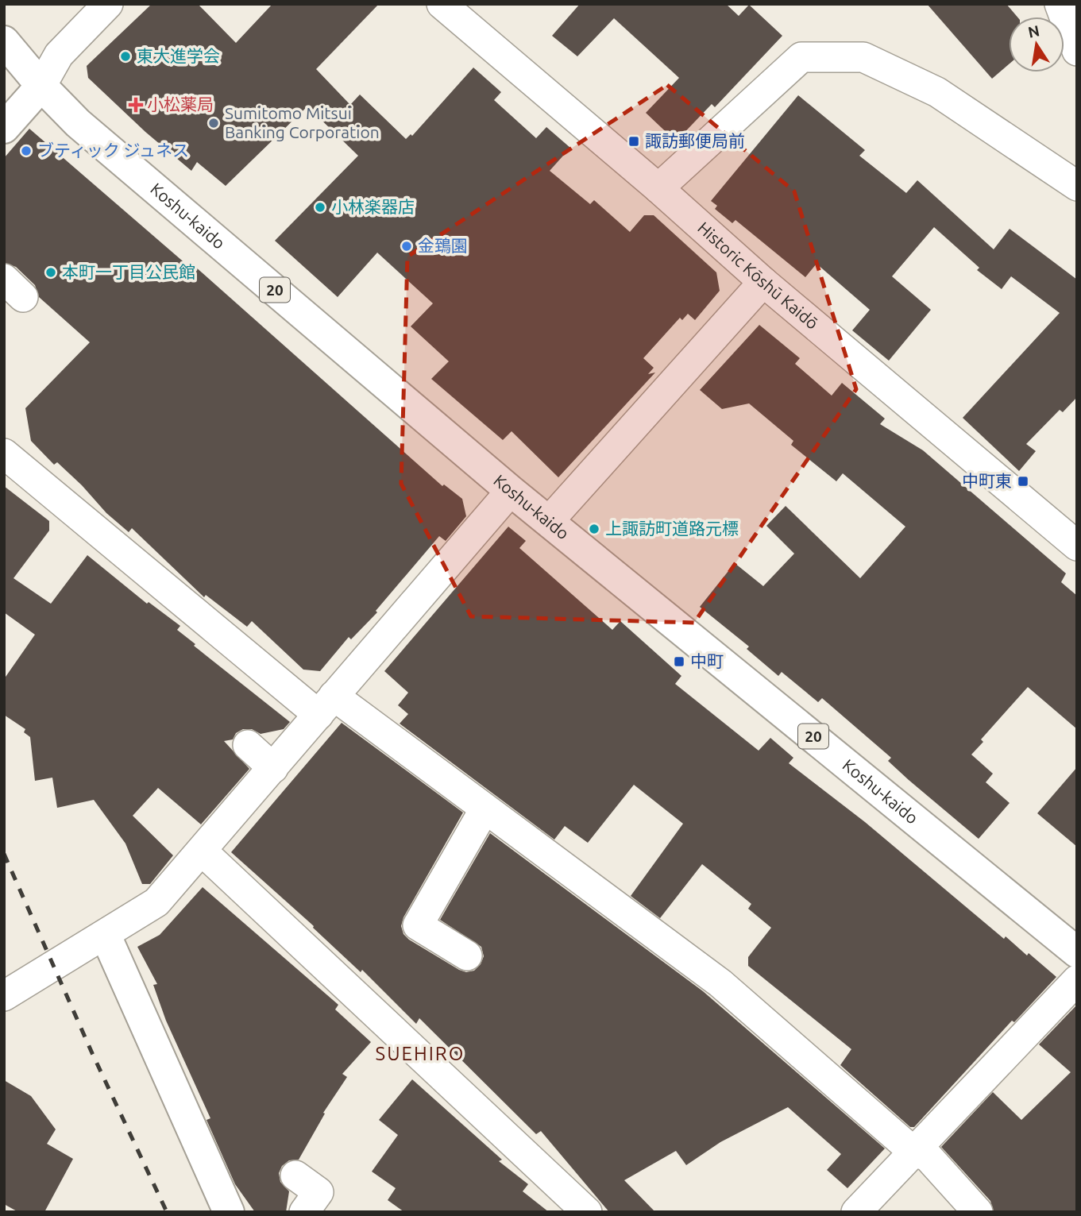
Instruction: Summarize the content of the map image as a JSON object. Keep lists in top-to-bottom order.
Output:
{
  "streets": {
    "main road": ["Koshu-kaido", "20"],
    "street": ["Historic Kōshū Kaidō"]
  },
  "districts": ["SUEHIRO"],
  "places": {
    "other": [
      "東大進学会",
      "Sumitomo Mitsui Banking Corporation",
      "ブティック ジュネス",
      "小林楽器店",
      "金鵄園",
      "本町一丁目公民館",
      "上諏訪町道路元標"
    ],
    "health": ["小松薬局"],
    "transit": ["諏訪郵便局前", "中町東", "中町"]
  },
  "north": "top"
}
